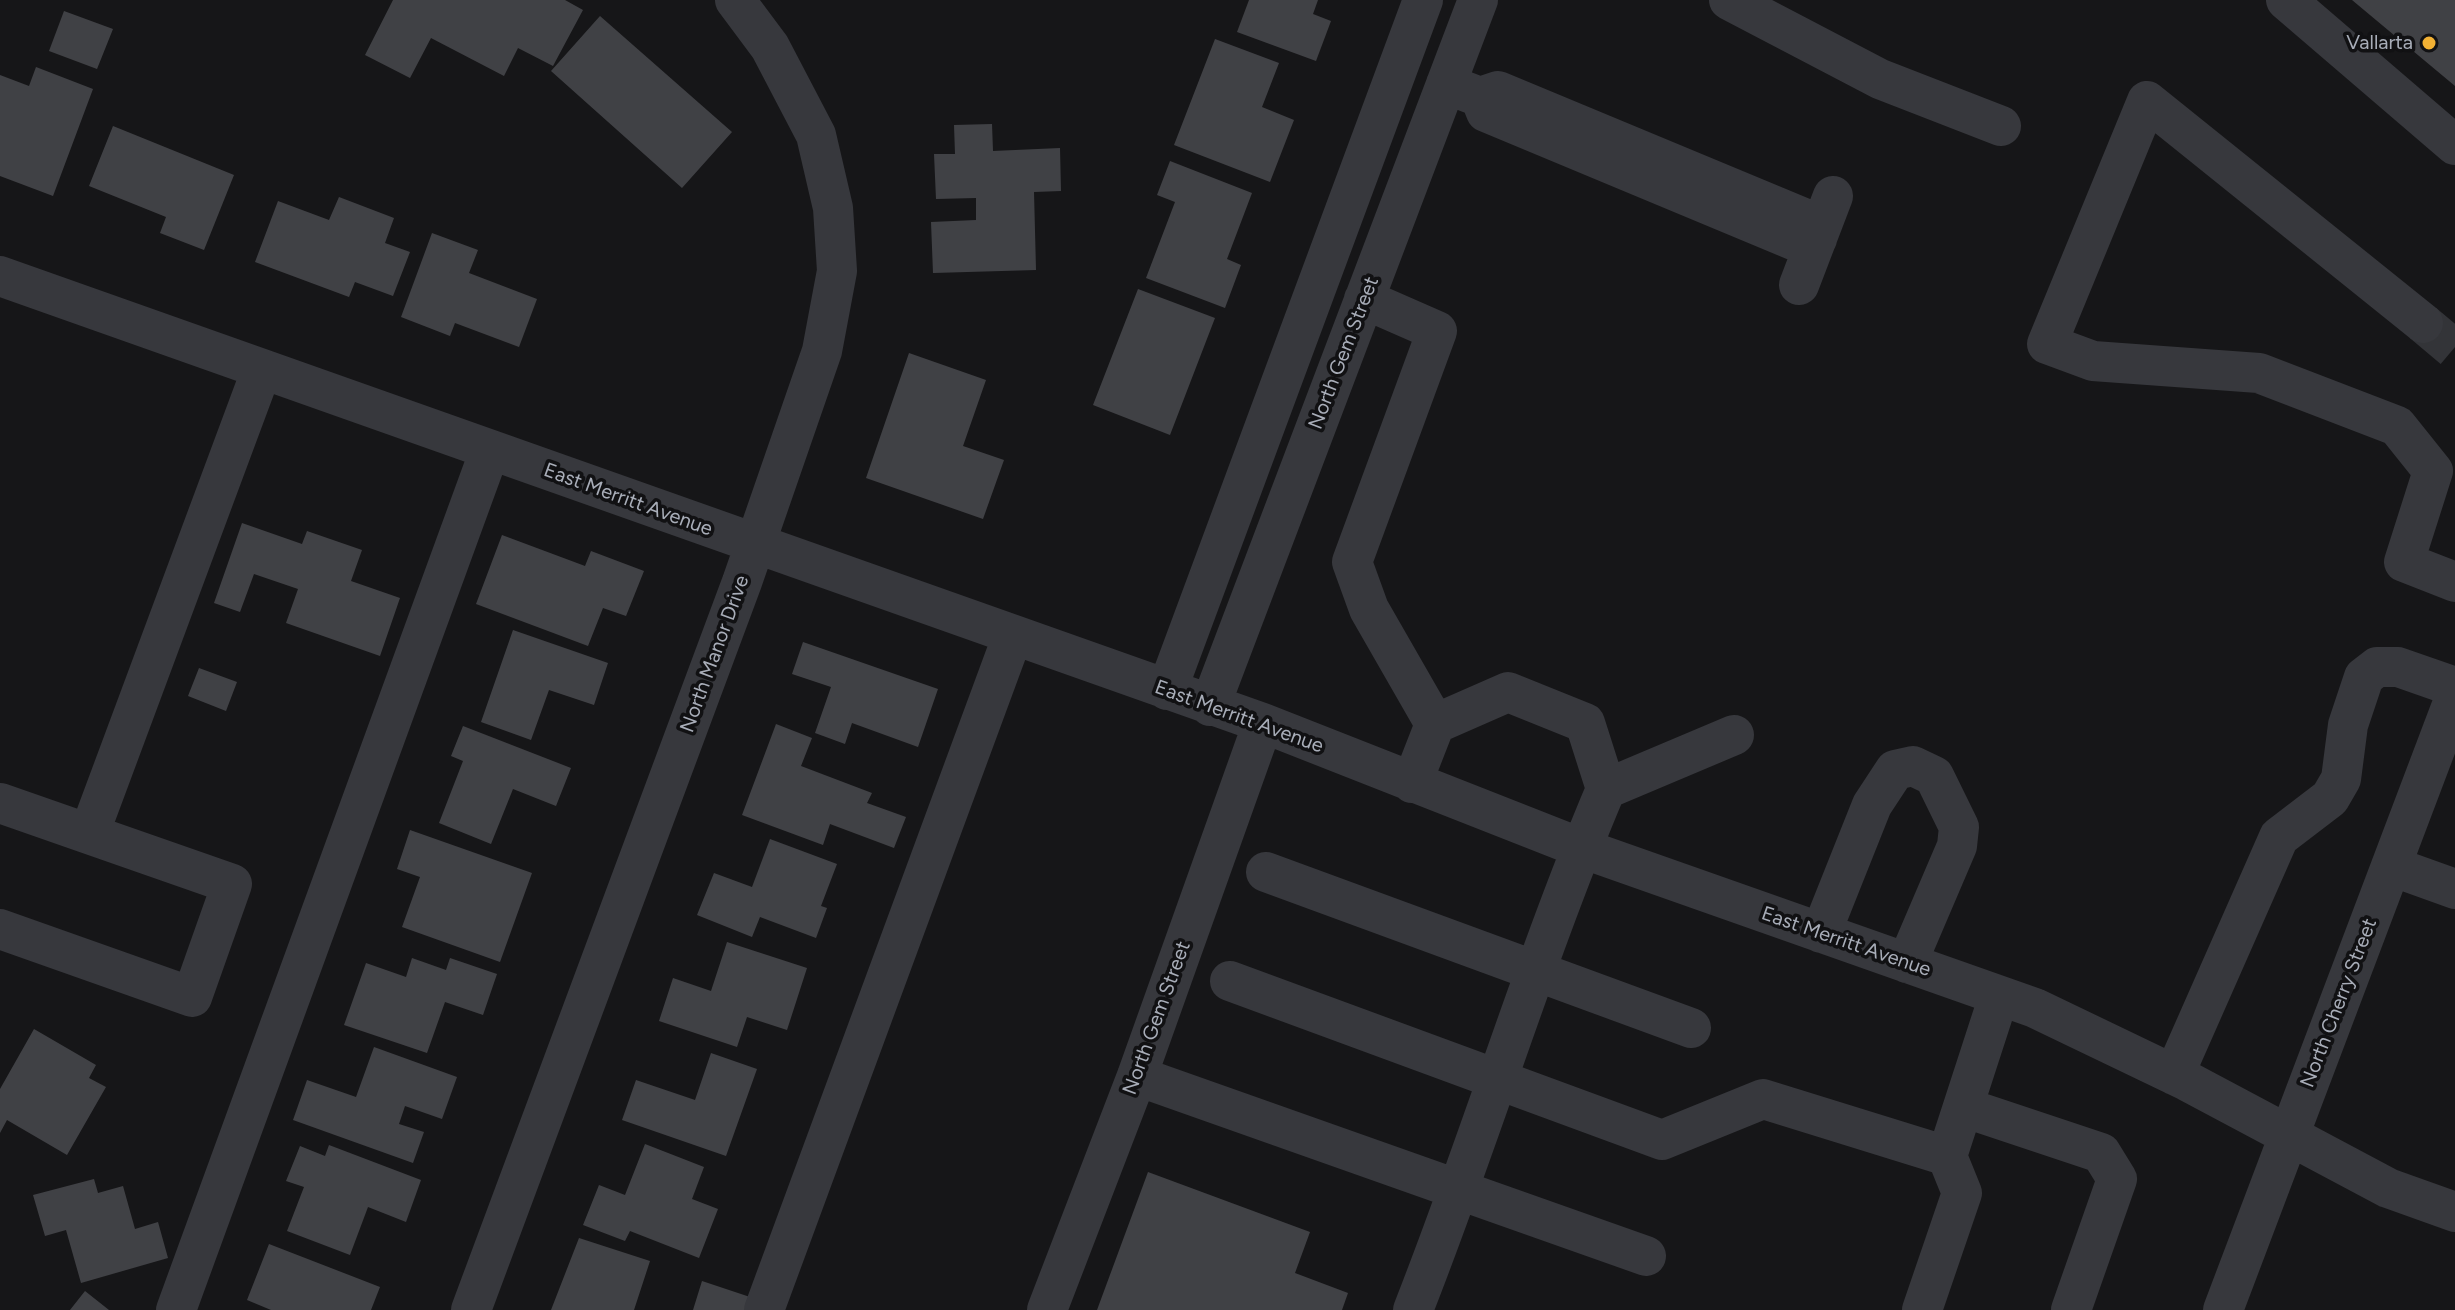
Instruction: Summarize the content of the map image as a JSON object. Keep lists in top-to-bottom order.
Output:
{
  "streets": {
    "street": [
      "North Gem Street",
      "East Merritt Avenue",
      "North Manor Drive",
      "North Cherry Street"
    ]
  },
  "crossings": [
    ["North Gem Street", "East Merritt Avenue"],
    ["East Merritt Avenue", "North Manor Drive"],
    ["East Merritt Avenue", "North Cherry Street"]
  ],
  "places": ["Vallarta"]
}
